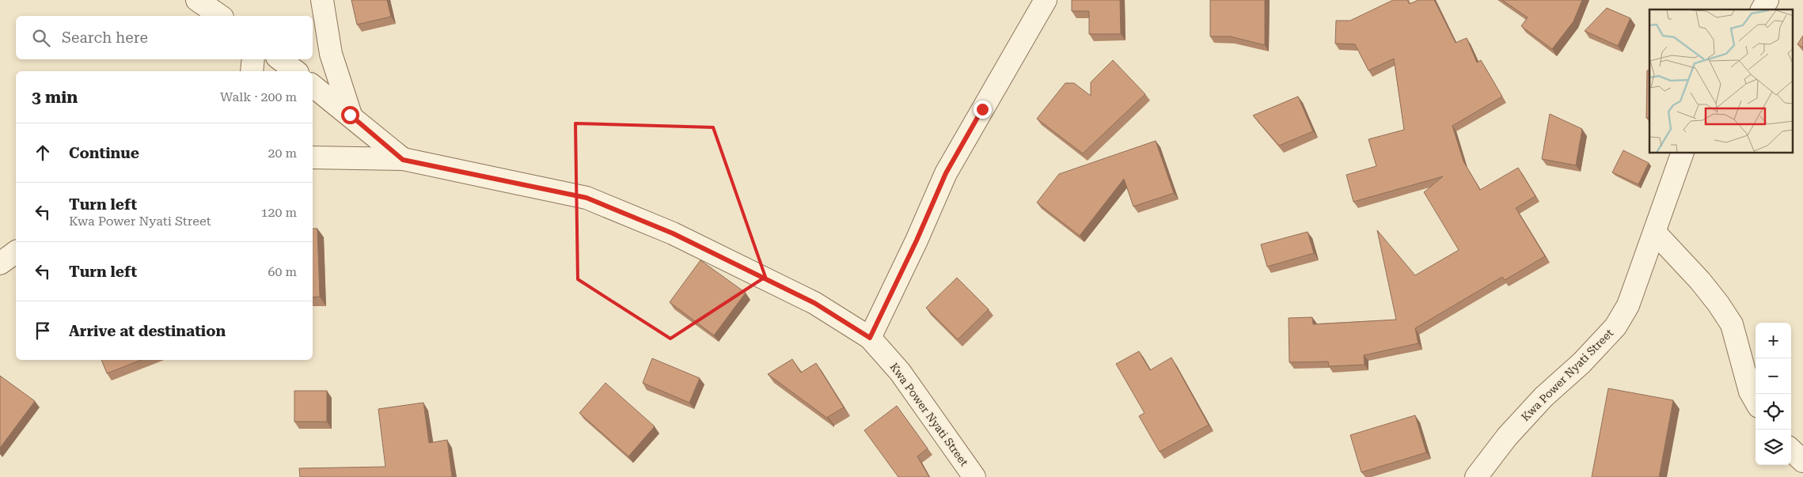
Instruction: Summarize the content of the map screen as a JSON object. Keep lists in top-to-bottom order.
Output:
{
  "streets": {
    "street": ["Kwa Power Nyati Street"]
  },
  "page": {
    "search": "Search here",
    "heading": ["3 min", "Walk · 200 m"],
    "list": [
      ["Continue", "20 m"],
      ["Turn left", "Kwa Power Nyati Street", "120 m"],
      ["Turn left", "60 m"],
      "Arrive at destination"
    ],
    "map_buttons": ["+", "−"]
  }
}
